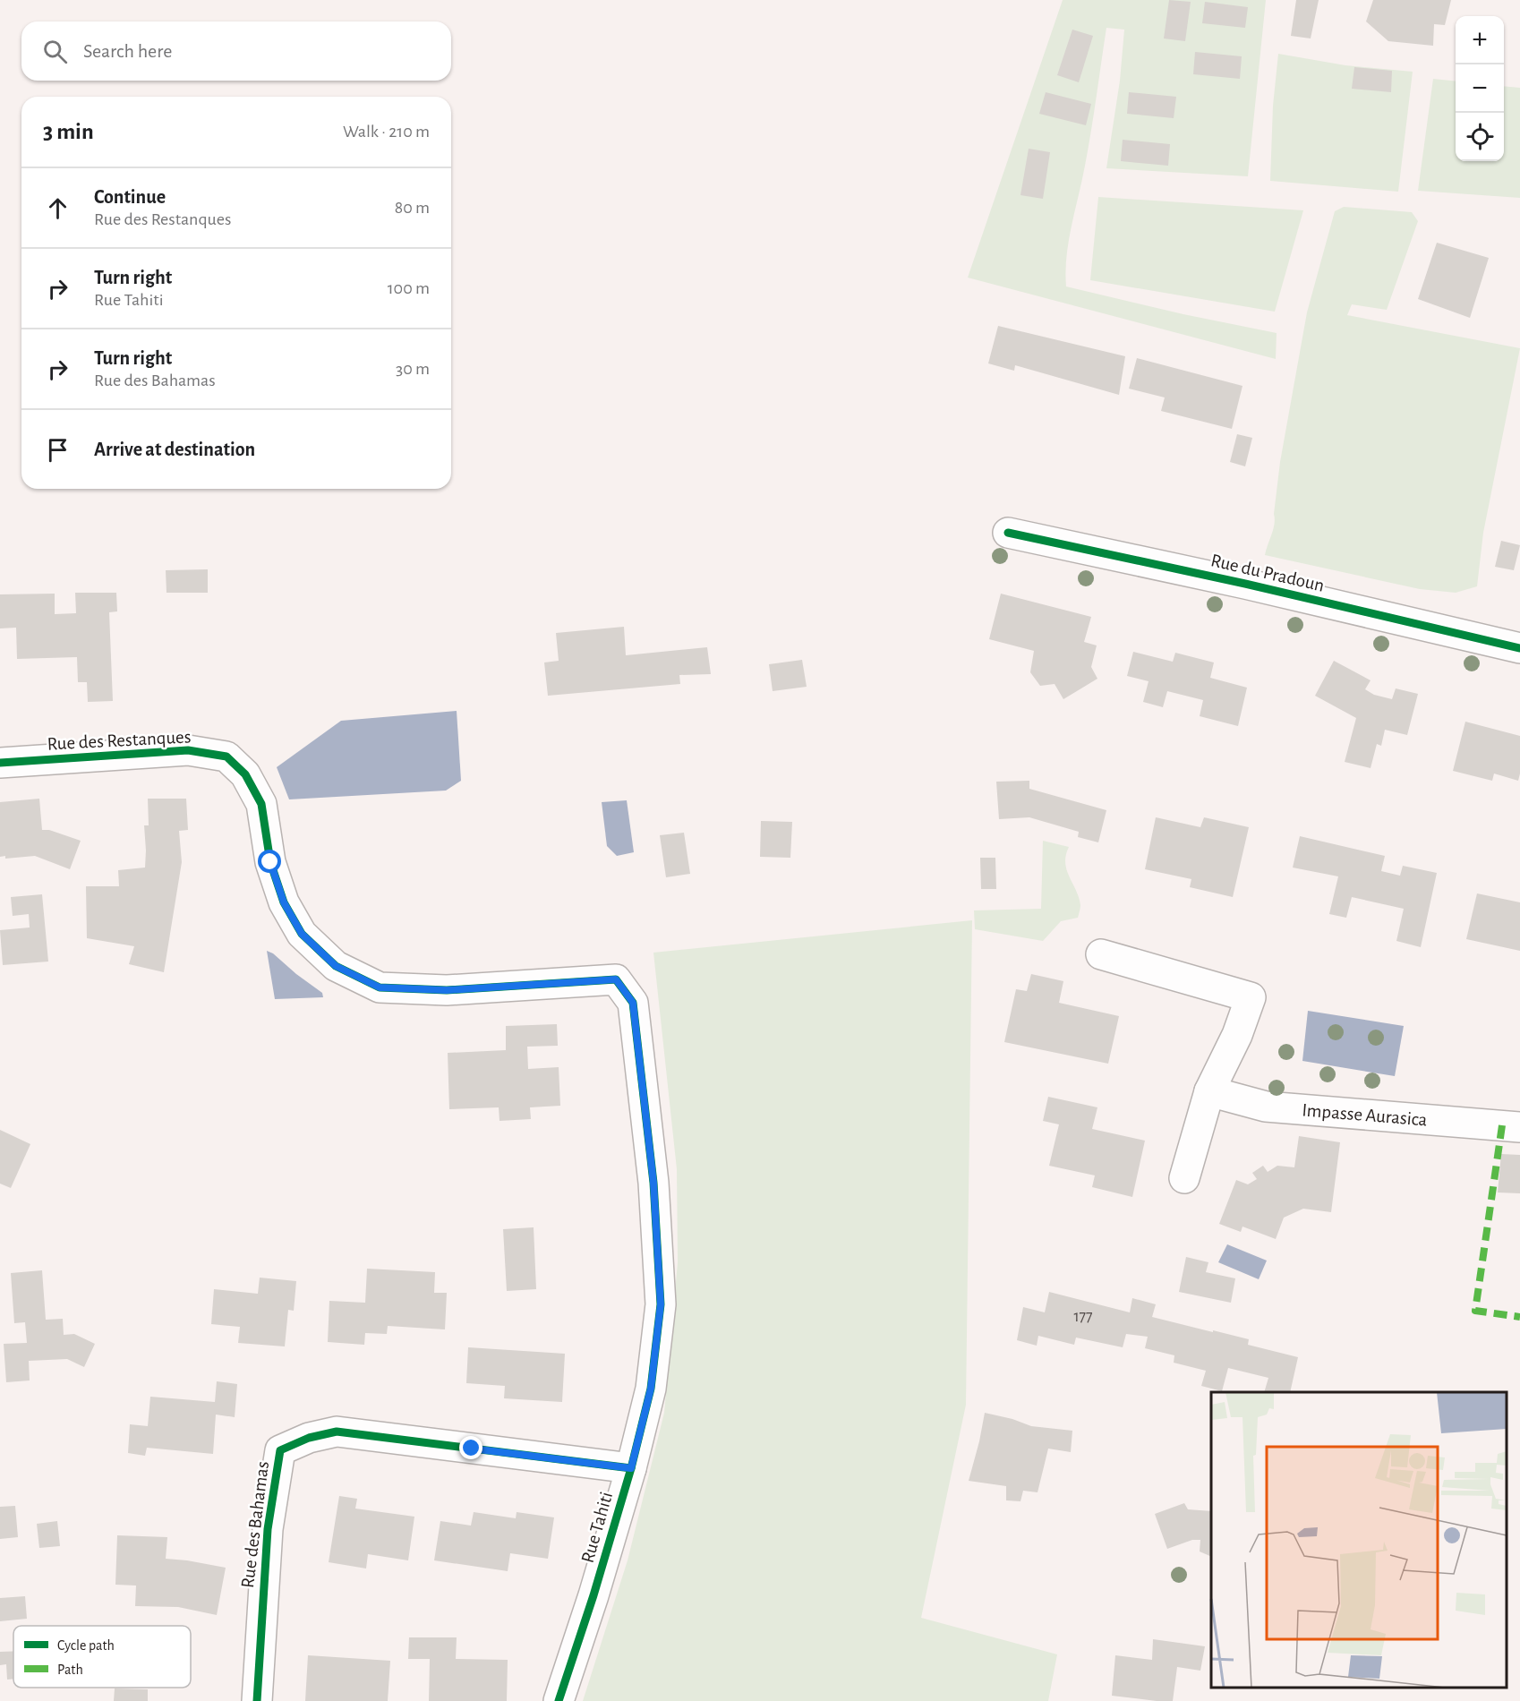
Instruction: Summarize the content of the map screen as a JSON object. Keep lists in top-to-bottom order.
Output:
{
  "streets": {
    "street": [
      "Rue du Pradoun",
      "Rue des Restanques",
      "Impasse Aurasica",
      "Rue des Bahamas",
      "Rue Tahiti"
    ]
  },
  "crossings": [
    ["Rue des Restanques", "Rue Tahiti"],
    ["Rue des Bahamas", "Rue Tahiti"]
  ],
  "house_numbers": ["177"],
  "legend": ["Cycle path", "Path"],
  "page": {
    "map_buttons": ["+", "−"],
    "search": "Search here",
    "heading": ["3 min", "Walk · 210 m"],
    "list": [
      ["Continue", "Rue des Restanques", "80 m"],
      ["Turn right", "Rue Tahiti", "100 m"],
      ["Turn right", "Rue des Bahamas", "30 m"],
      "Arrive at destination"
    ]
  }
}
